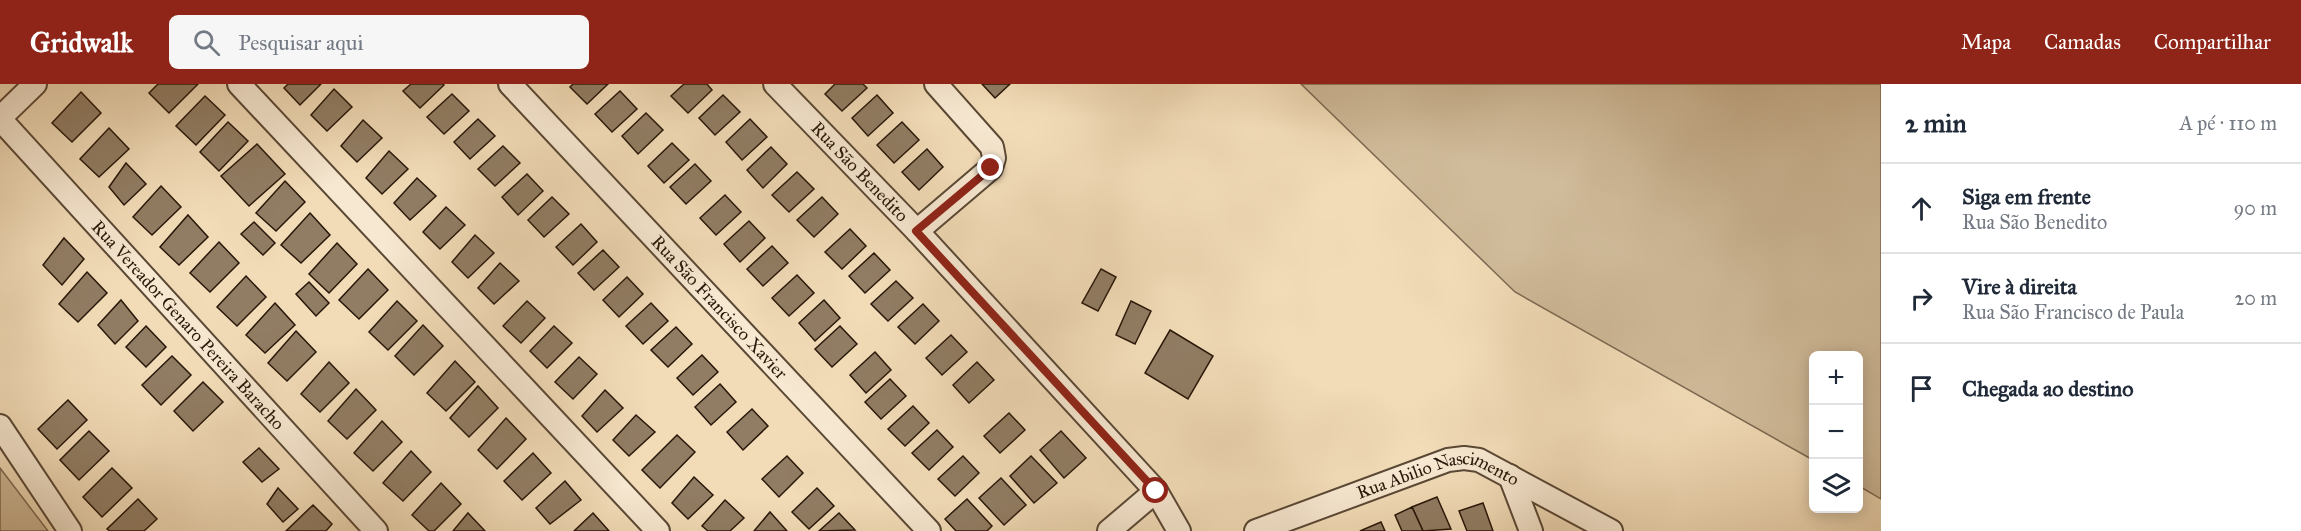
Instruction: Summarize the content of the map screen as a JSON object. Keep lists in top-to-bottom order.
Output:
{
  "streets": {
    "street": [
      "Rua São Benedito",
      "Rua São Francisco Xavier",
      "Rua Vereador Genaro Pereira Baracho",
      "Rua Abilio Nascimento"
    ]
  },
  "page": {
    "header": "Gridwalk",
    "search": "Pesquisar aqui",
    "nav": ["Mapa", "Camadas", "Compartilhar"],
    "heading": ["2 min", "A pé · 110 m"],
    "list": [
      ["Siga em frente", "Rua São Benedito", "90 m"],
      ["Vire à direita", "Rua São Francisco de Paula", "20 m"],
      "Chegada ao destino"
    ],
    "map_buttons": ["+", "−"]
  }
}
